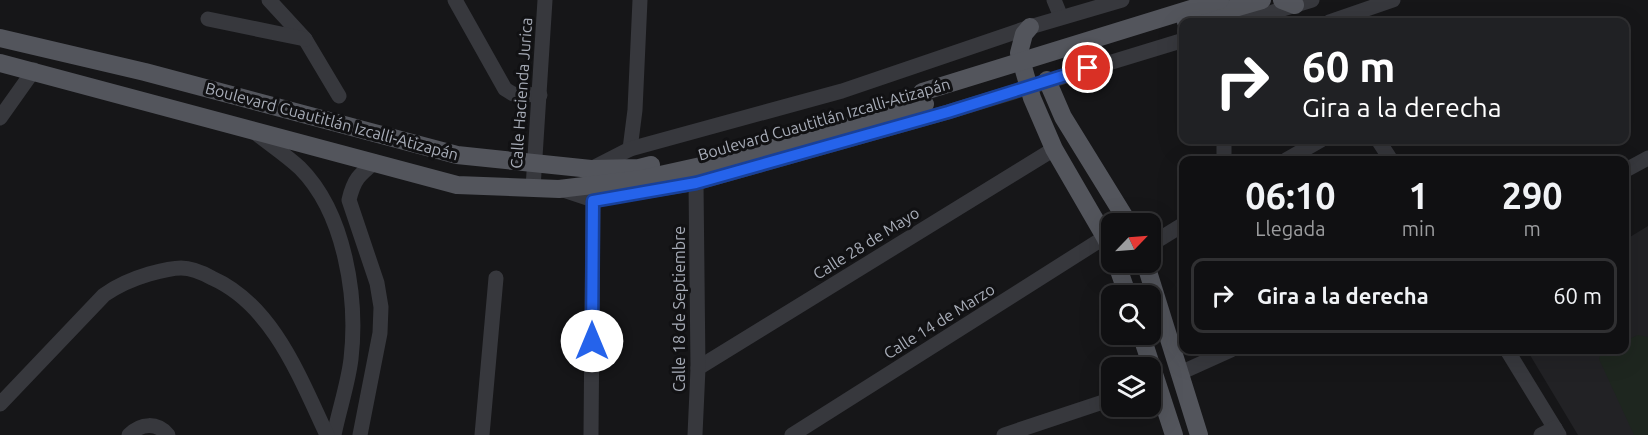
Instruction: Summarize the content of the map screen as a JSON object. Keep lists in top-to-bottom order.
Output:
{
  "streets": {
    "main road": ["Boulevard Cuautitlán Izcalli-Atizapán"],
    "street": [
      "Calle Hacienda Jurica",
      "Calle 28 de Mayo",
      "Calle 18 de Septiembre",
      "Calle 14 de Marzo"
    ]
  },
  "crossings": [
    ["Calle Hacienda Jurica", "Boulevard Cuautitlán Izcalli-Atizapán"],
    ["Calle 28 de Mayo", "Calle 18 de Septiembre"]
  ],
  "north": "top right",
  "page": {
    "turn": ["60 m", "Gira a la derecha"],
    "eta": [
      "06:10",
      "Llegada",
      "1",
      "min",
      "290",
      "m"
    ],
    "list": [
      {
        "name": "Gira a la derecha",
        "value": "60 m"
      }
    ]
  }
}
